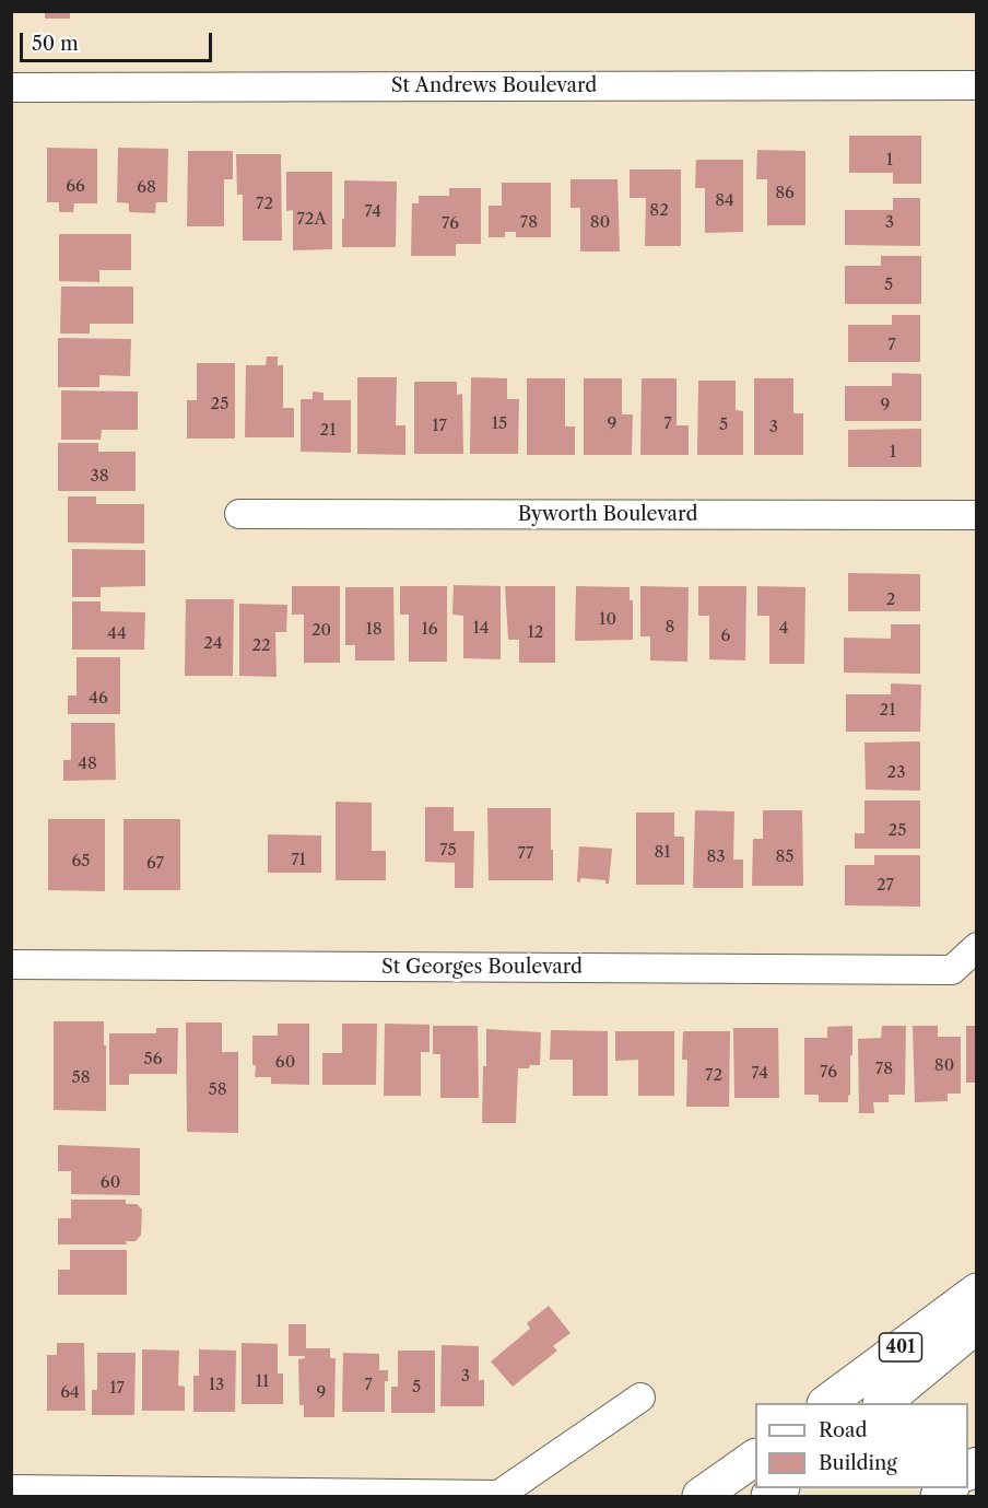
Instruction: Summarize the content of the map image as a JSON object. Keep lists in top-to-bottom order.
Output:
{
  "streets": {
    "highway": ["401"],
    "street": ["St Andrews Boulevard", "Byworth Boulevard", "St Georges Boulevard"]
  },
  "house_numbers": [
    "1",
    "66",
    "68",
    "86",
    "84",
    "72",
    "82",
    "74",
    "72A",
    "78",
    "80",
    "3",
    "76",
    "5",
    "7",
    "25",
    "9",
    "15",
    "9",
    "7",
    "5",
    "17",
    "3",
    "21",
    "1",
    "38",
    "2",
    "10",
    "8",
    "14",
    "4",
    "18",
    "16",
    "20",
    "12",
    "44",
    "6",
    "24",
    "22",
    "46",
    "21",
    "48",
    "23",
    "25",
    "75",
    "81",
    "77",
    "83",
    "85",
    "71",
    "65",
    "67",
    "27",
    "56",
    "60",
    "80",
    "78",
    "76",
    "74",
    "72",
    "58",
    "58",
    "60",
    "3",
    "11",
    "13",
    "7",
    "5",
    "17",
    "64",
    "9"
  ],
  "legend": ["Road", "Building"],
  "scale_bar": "50 m"
}
